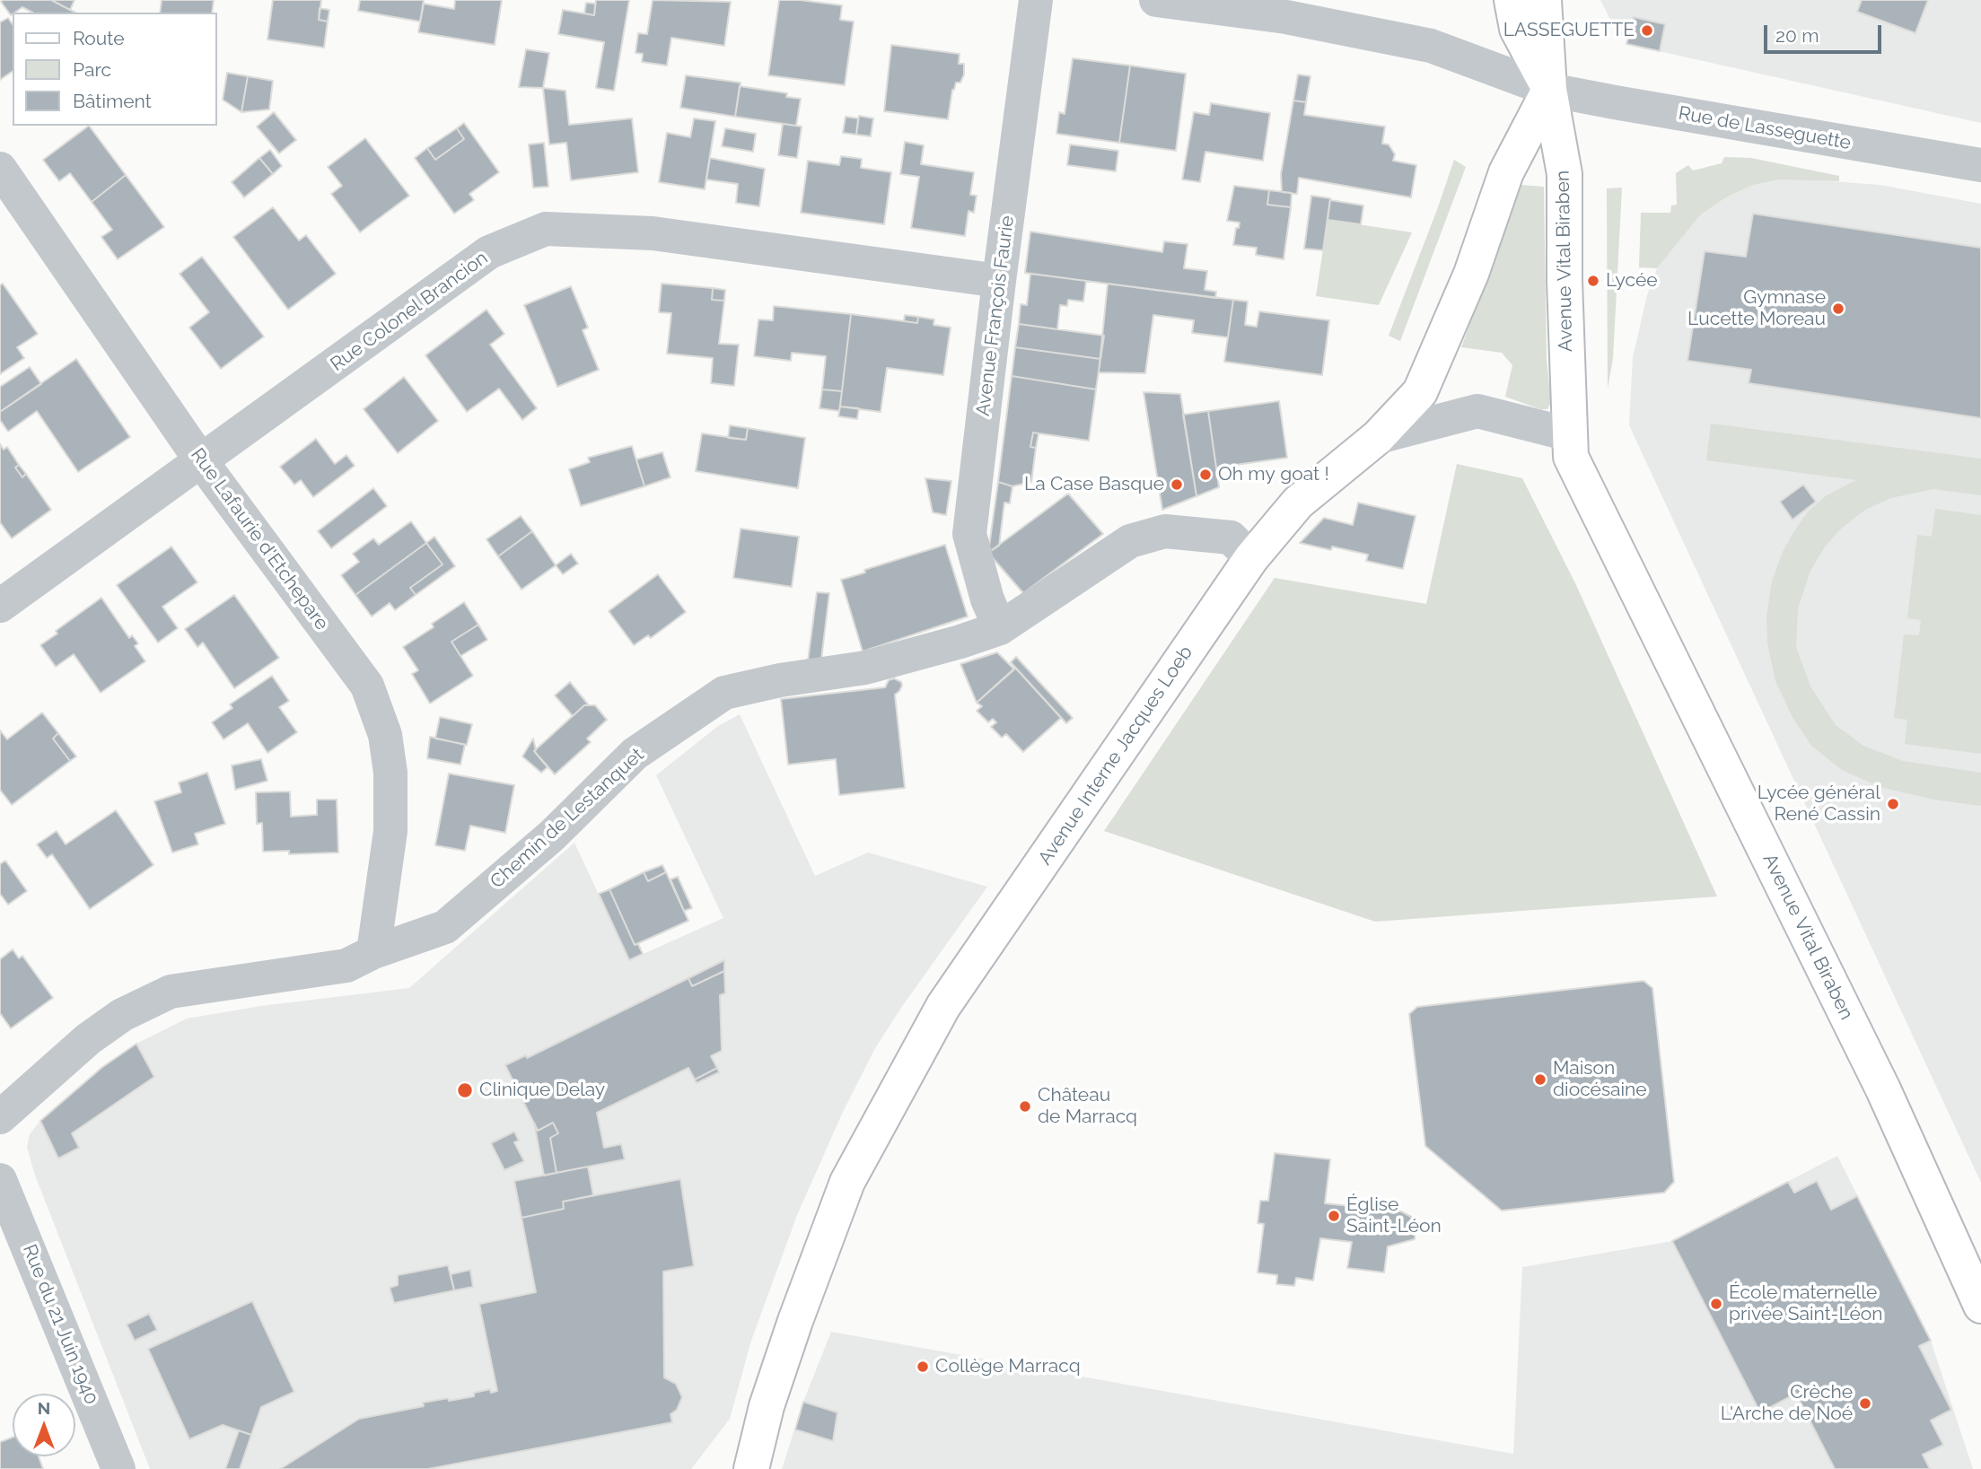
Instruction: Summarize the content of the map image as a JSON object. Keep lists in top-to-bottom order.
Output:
{
  "streets": {
    "main road": ["Avenue Vital Biraben", "Avenue Interne Jacques Loeb"],
    "street": [
      "Rue de Lasseguette",
      "Rue Colonel Brancion",
      "Avenue François Faurie",
      "Rue Lafaurie d'Etchepare",
      "Chemin de Lestanquet",
      "Rue du 21 Juin 1940"
    ]
  },
  "crossings": [
    ["Rue de Lasseguette", "Avenue Vital Biraben"],
    ["Rue de Lasseguette", "Avenue Interne Jacques Loeb"],
    ["Avenue Vital Biraben", "Avenue Interne Jacques Loeb"],
    ["Rue Colonel Brancion", "Avenue François Faurie"],
    ["Rue Colonel Brancion", "Rue Lafaurie d'Etchepare"],
    ["Avenue François Faurie", "Chemin de Lestanquet"],
    ["Rue Lafaurie d'Etchepare", "Chemin de Lestanquet"],
    ["Avenue Interne Jacques Loeb", "Chemin de Lestanquet"]
  ],
  "places": [
    "LASSEGUETTE",
    "Lycée",
    "Gymnase Lucette Moreau",
    "Oh my goat !",
    "La Case Basque",
    "Lycée général René Cassin",
    "Maison diocésaine",
    "Clinique Delay",
    "Château de Marracq",
    "Église Saint-Léon",
    "École maternelle privée Saint-Léon",
    "Collège Marracq",
    "Crèche L'Arche de Noé"
  ],
  "legend": ["Route", "Parc", "Bâtiment"],
  "scale_bar": "20 m",
  "north": "top"
}
